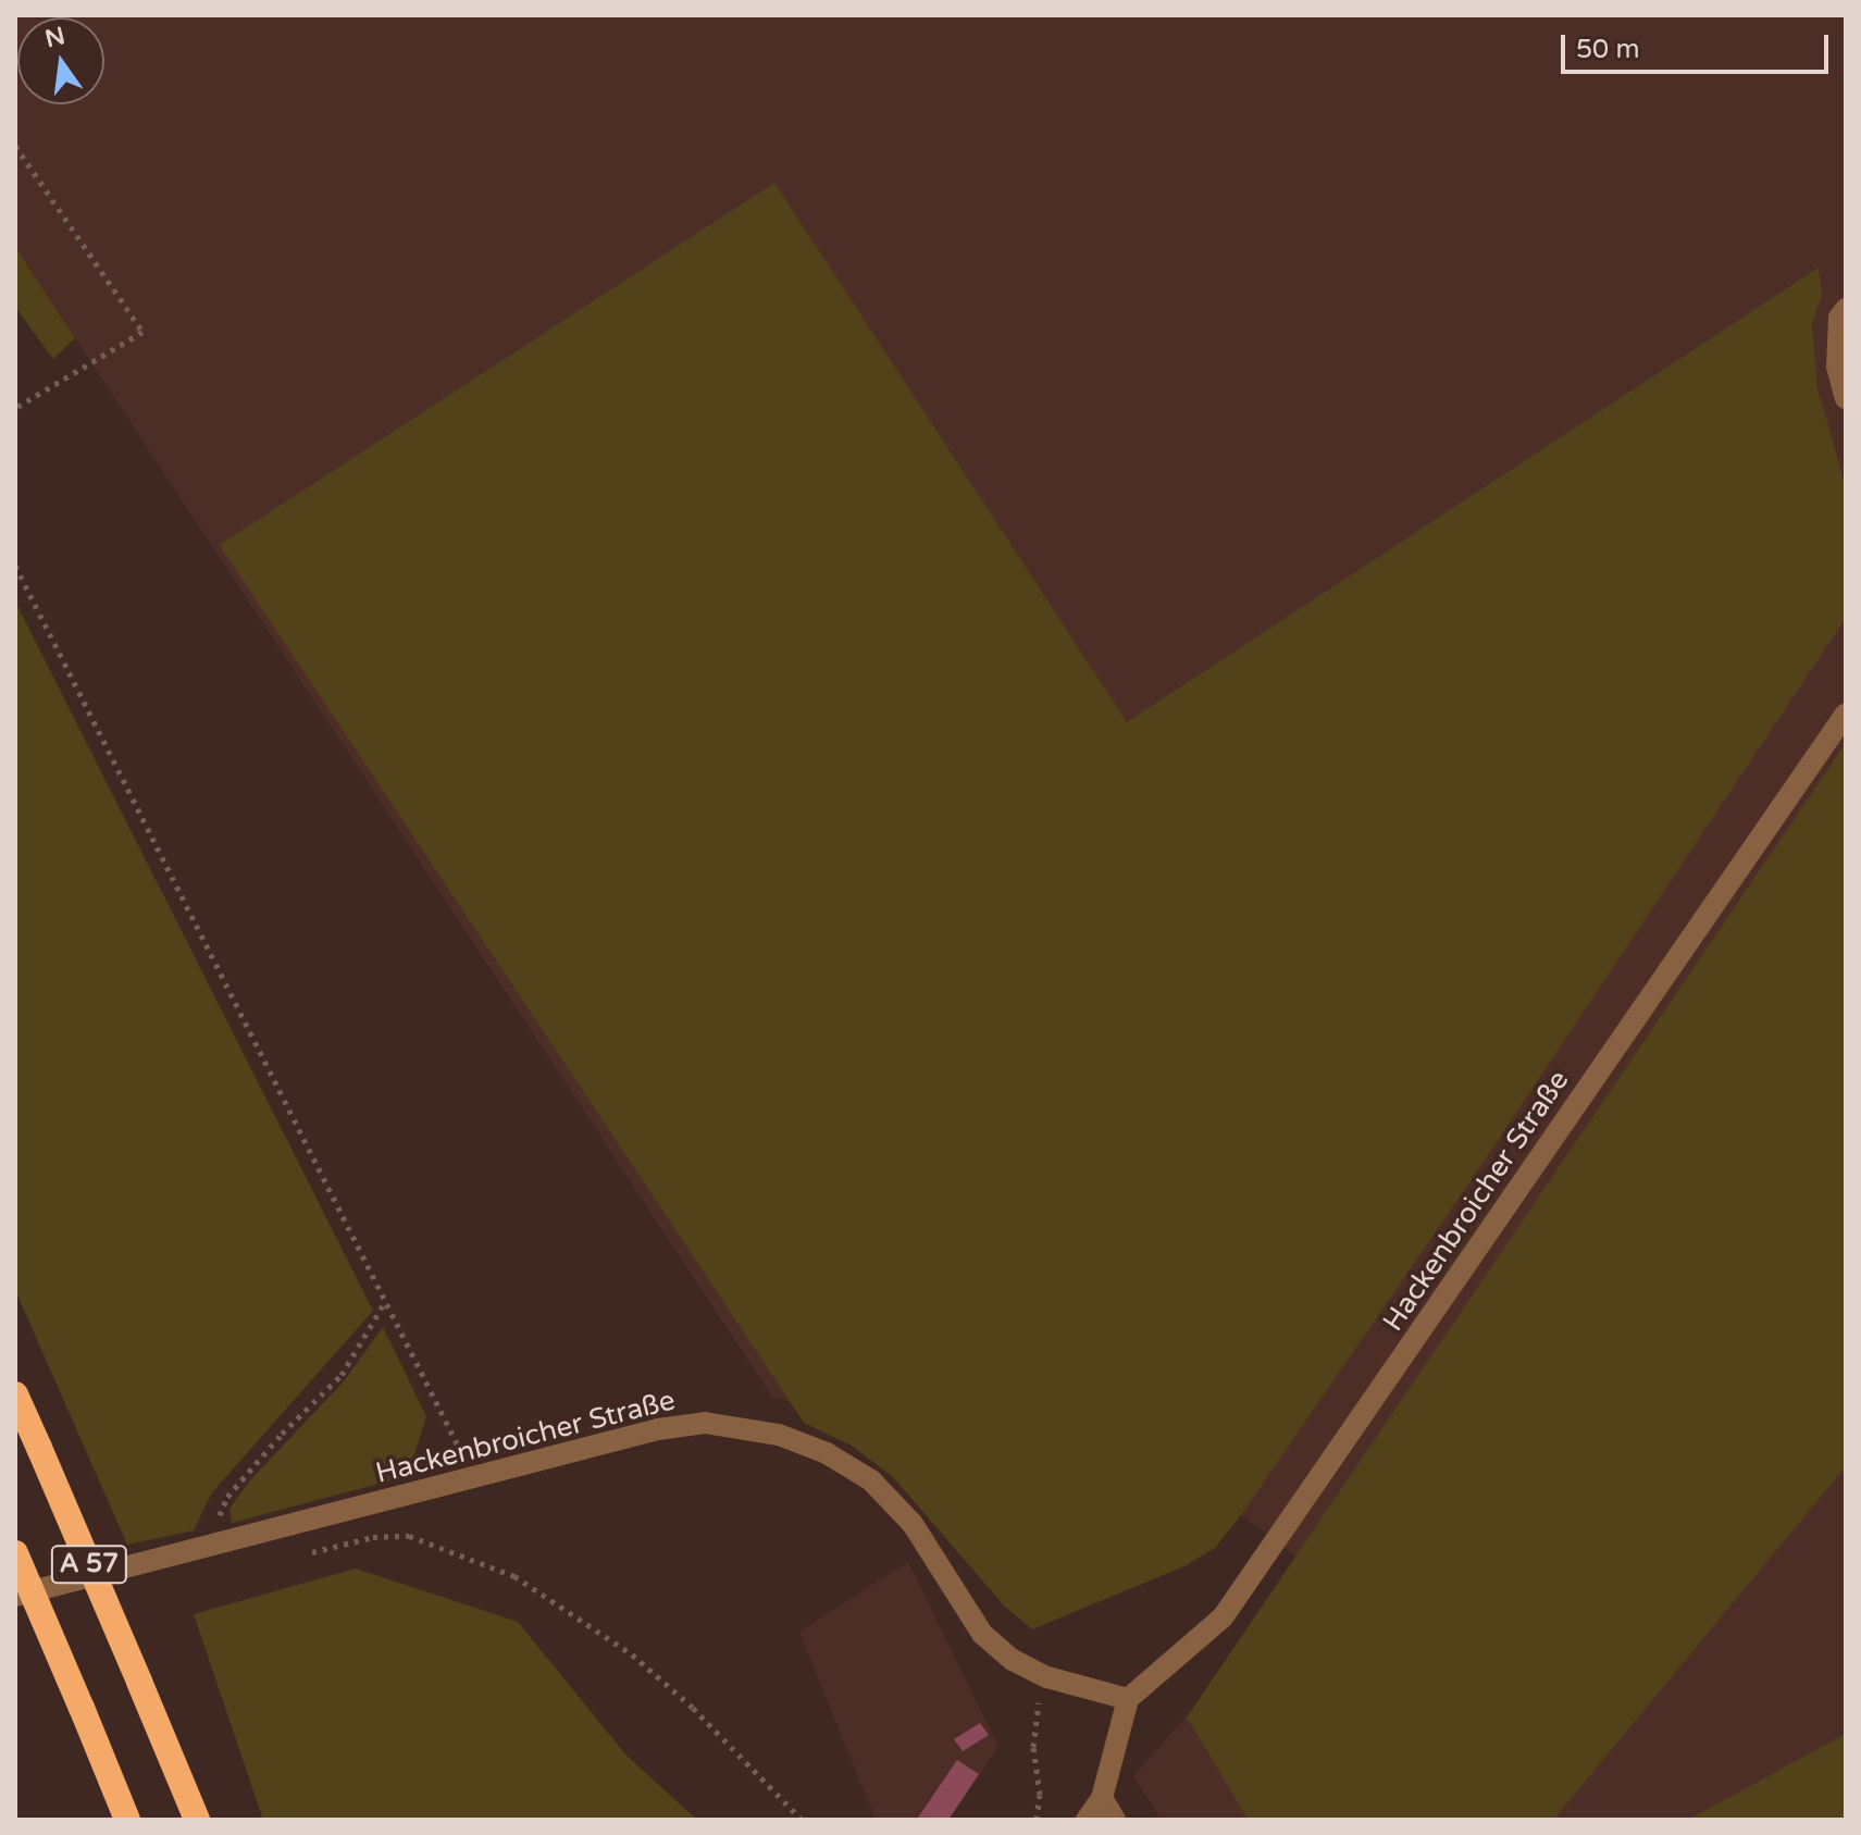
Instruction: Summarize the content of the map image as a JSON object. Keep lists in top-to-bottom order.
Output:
{
  "streets": {
    "highway": ["A 57"],
    "street": ["Hackenbroicher Straße"]
  },
  "scale_bar": "50 m",
  "north": "top"
}
